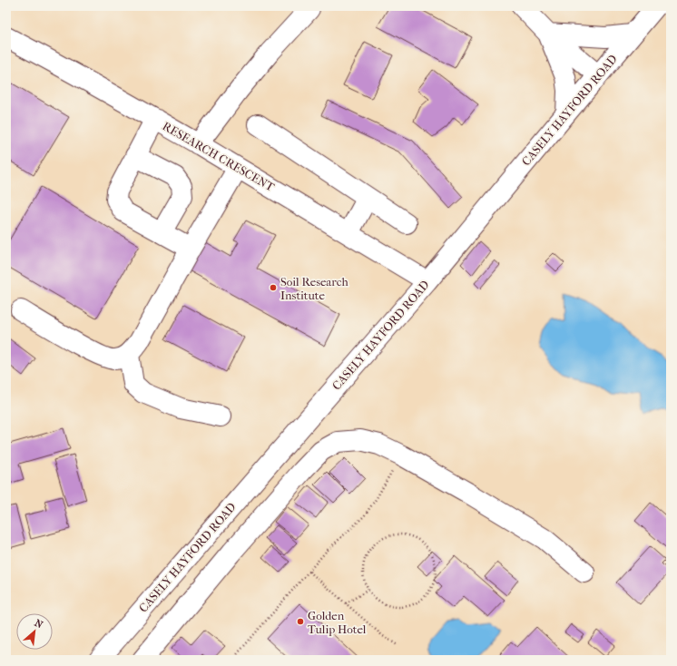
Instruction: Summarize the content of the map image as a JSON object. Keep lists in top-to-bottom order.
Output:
{
  "streets": {
    "street": ["CASELY HAYFORD ROAD", "RESEARCH CRESCENT"]
  },
  "crossings": [
    ["CASELY HAYFORD ROAD", "RESEARCH CRESCENT"]
  ],
  "places": ["Soil Research Institute", "Golden Tulip Hotel"],
  "north": "top right"
}
